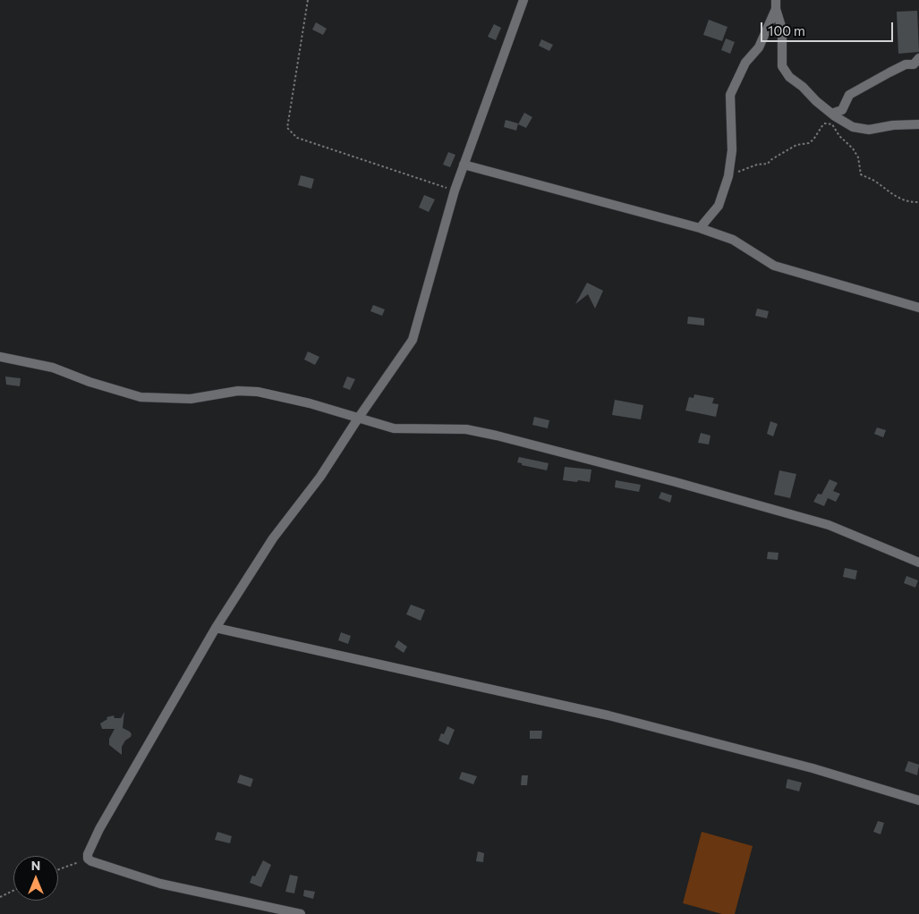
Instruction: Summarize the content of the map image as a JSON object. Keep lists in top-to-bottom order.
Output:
{
  "scale_bar": "100 m",
  "north": "top"
}
